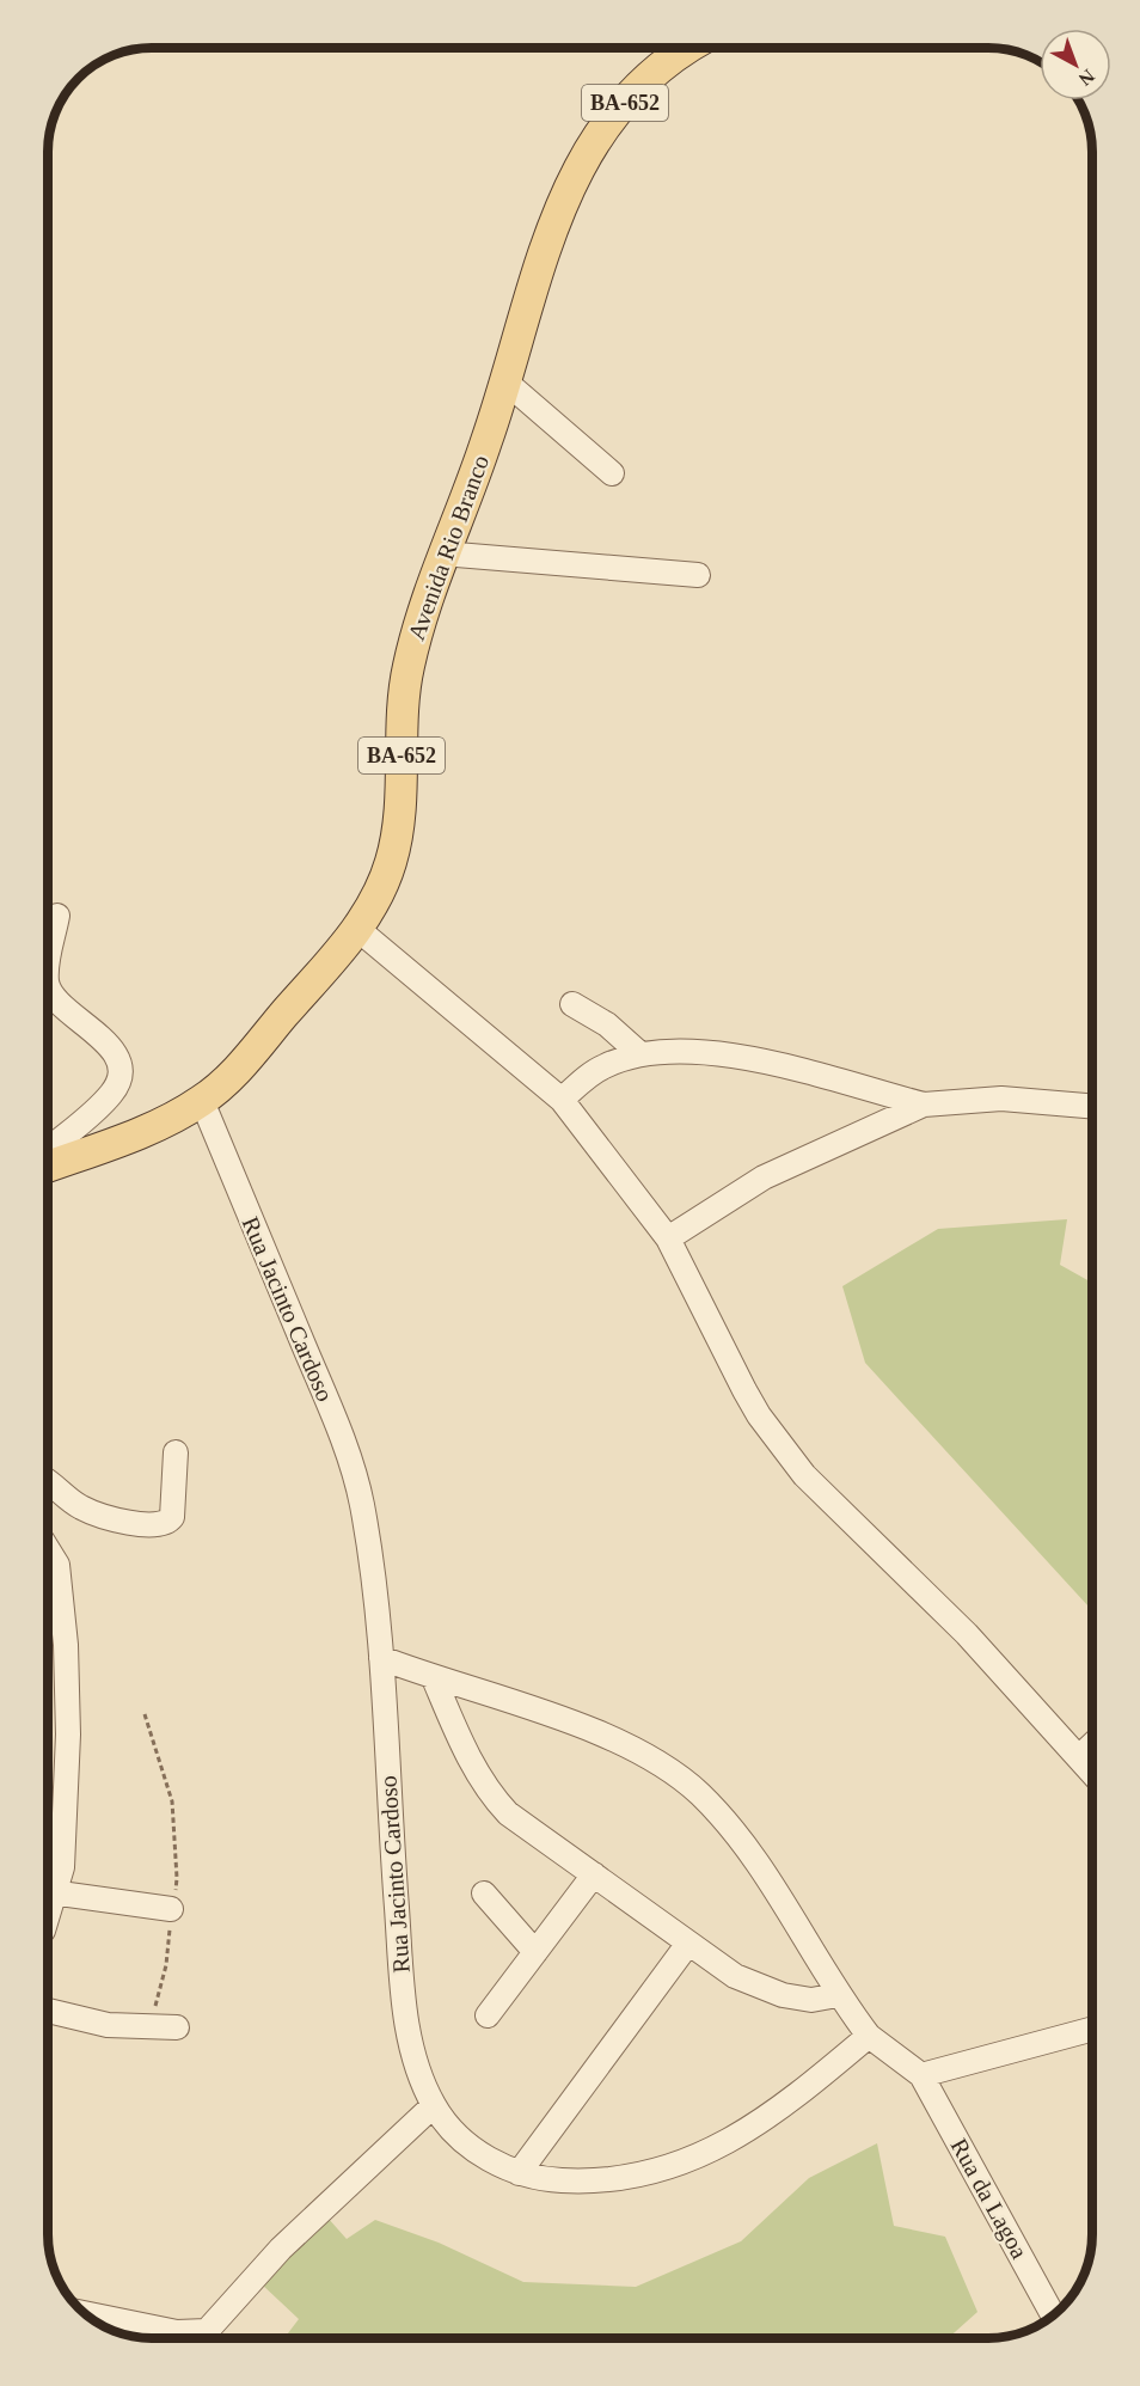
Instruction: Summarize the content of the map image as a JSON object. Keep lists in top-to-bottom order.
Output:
{
  "streets": {
    "main road": ["BA-652", "Avenida Rio Branco"],
    "street": ["Rua Jacinto Cardoso", "Rua da Lagoa"]
  },
  "crossings": [
    ["Avenida Rio Branco", "Rua Jacinto Cardoso"]
  ],
  "north": "bottom right"
}
